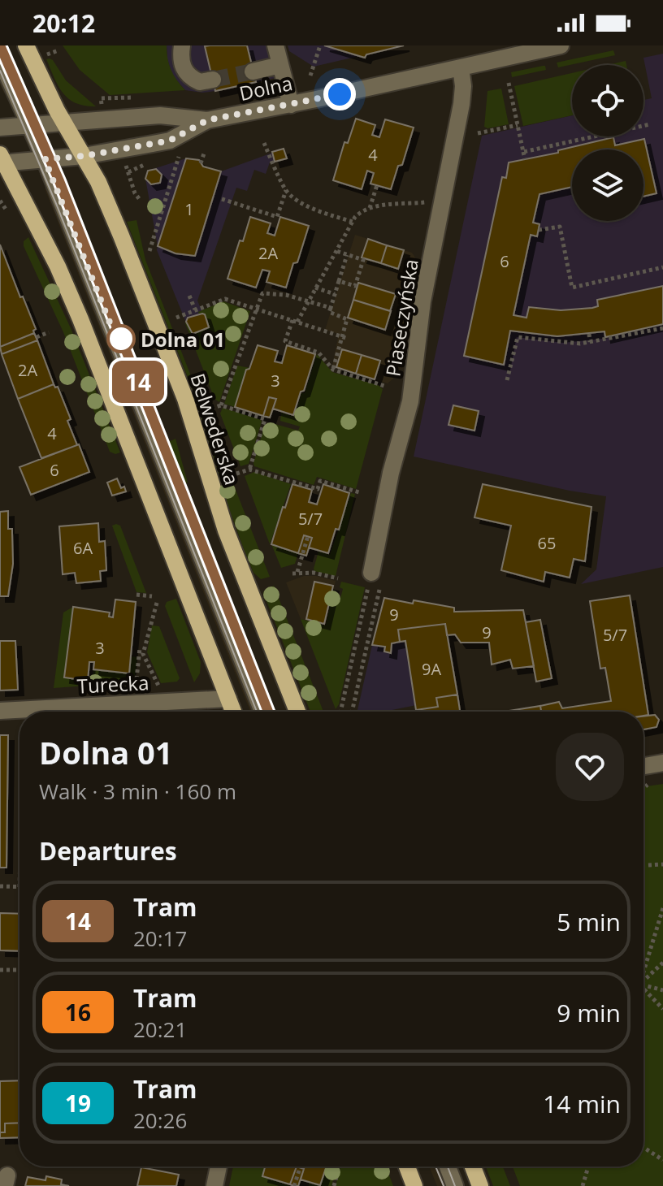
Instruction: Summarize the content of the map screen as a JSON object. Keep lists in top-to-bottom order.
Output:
{
  "streets": {
    "main road": ["Belwederska"],
    "street": ["Dolna", "Piaseczyńska", "Turecka"]
  },
  "crossings": [
    ["Dolna", "Piaseczyńska"],
    ["Dolna", "Belwederska"]
  ],
  "places": ["Dolna 01"],
  "lines": ["tram line 14"],
  "house_numbers": [
    "4",
    "1",
    "2A",
    "6",
    "2A",
    "3",
    "4",
    "6",
    "5/7",
    "65",
    "6A",
    "9",
    "9",
    "5/7",
    "3",
    "9A"
  ],
  "page": {
    "status": "20:12",
    "on_map": "14",
    "heading": [
      ["Dolna 01", "Walk · 3 min · 160 m"],
      "Departures"
    ],
    "list": [
      {
        "mark": "14",
        "name": "Tram",
        "note": "20:17",
        "value": "5 min"
      },
      {
        "mark": "16",
        "name": "Tram",
        "note": "20:21",
        "value": "9 min"
      },
      {
        "mark": "19",
        "name": "Tram",
        "note": "20:26",
        "value": "14 min"
      }
    ]
  }
}
